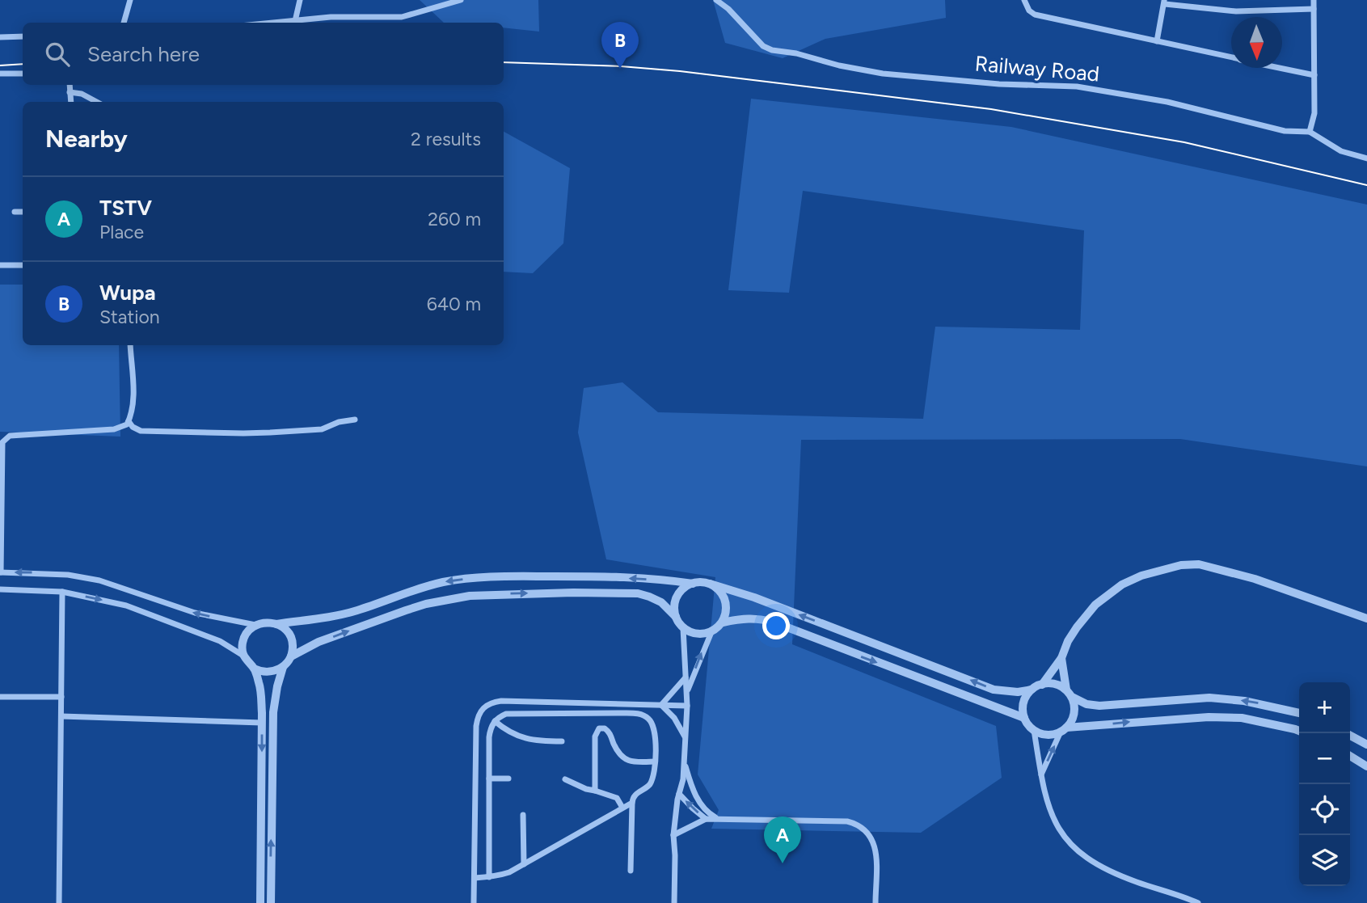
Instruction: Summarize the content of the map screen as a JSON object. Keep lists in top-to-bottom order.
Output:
{
  "streets": {
    "street": ["Railway Road"]
  },
  "north": "bottom",
  "page": {
    "pins": ["B", "A"],
    "search": "Search here",
    "heading": ["Nearby", "2 results"],
    "list": [
      {
        "mark": "A",
        "name": "TSTV",
        "note": "Place",
        "value": "260 m"
      },
      {
        "mark": "B",
        "name": "Wupa",
        "note": "Station",
        "value": "640 m"
      }
    ],
    "map_buttons": ["+", "−"]
  }
}
